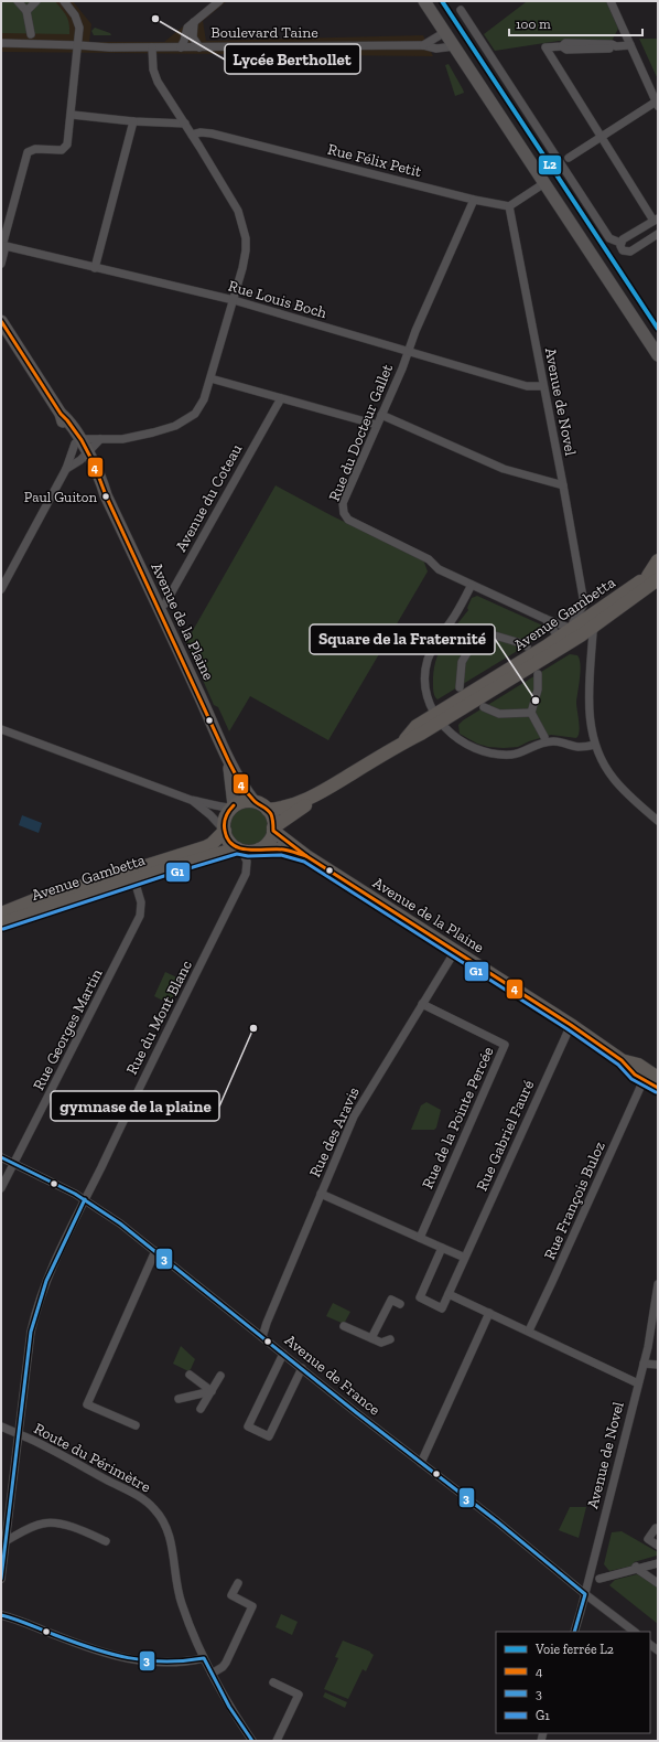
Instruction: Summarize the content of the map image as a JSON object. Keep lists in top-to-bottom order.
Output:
{
  "streets": {
    "main road": ["Avenue Gambetta", "Avenue de la Plaine"],
    "street": [
      "Boulevard Taine",
      "Rue Félix Petit",
      "Rue Louis Boch",
      "Avenue de Novel",
      "Rue du Docteur Gallet",
      "Avenue du Coteau",
      "Rue du Mont Blanc",
      "Rue Georges Martin",
      "Rue de la Pointe Percée",
      "Rue des Aravis",
      "Rue Gabriel Fauré",
      "Rue François Buloz",
      "Avenue de France",
      "Route du Périmètre"
    ]
  },
  "crossings": [
    ["Rue Félix Petit", "Avenue de Novel"],
    ["Rue Félix Petit", "Rue du Docteur Gallet"],
    ["Rue Louis Boch", "Avenue de Novel"],
    ["Rue Louis Boch", "Rue du Docteur Gallet"],
    ["Avenue de Novel", "Avenue de France"],
    ["Rue du Docteur Gallet", "Avenue Gambetta"],
    ["Avenue du Coteau", "Avenue de la Plaine"],
    ["Avenue Gambetta", "Avenue de la Plaine"],
    ["Avenue Gambetta", "Rue du Mont Blanc"],
    ["Avenue Gambetta", "Rue Georges Martin"],
    ["Avenue de la Plaine", "Rue du Mont Blanc"],
    ["Avenue de la Plaine", "Rue des Aravis"],
    ["Avenue de la Plaine", "Rue Gabriel Fauré"],
    ["Avenue de la Plaine", "Rue François Buloz"],
    ["Rue du Mont Blanc", "Avenue de France"],
    ["Rue du Mont Blanc", "Route du Périmètre"],
    ["Rue Georges Martin", "Avenue de France"],
    ["Rue de la Pointe Percée", "Rue des Aravis"],
    ["Rue des Aravis", "Avenue de France"]
  ],
  "places": [
    "Lycée Berthollet",
    "Paul Guiton",
    "Square de la Fraternité",
    "gymnase de la plaine"
  ],
  "lines": [
    "rail line L2",
    "transit line 4",
    "transit line G1",
    "transit line 3"
  ],
  "legend": [
    "Voie ferrée L2",
    "4",
    "3",
    "G1"
  ],
  "scale_bar": "100 m"
}
